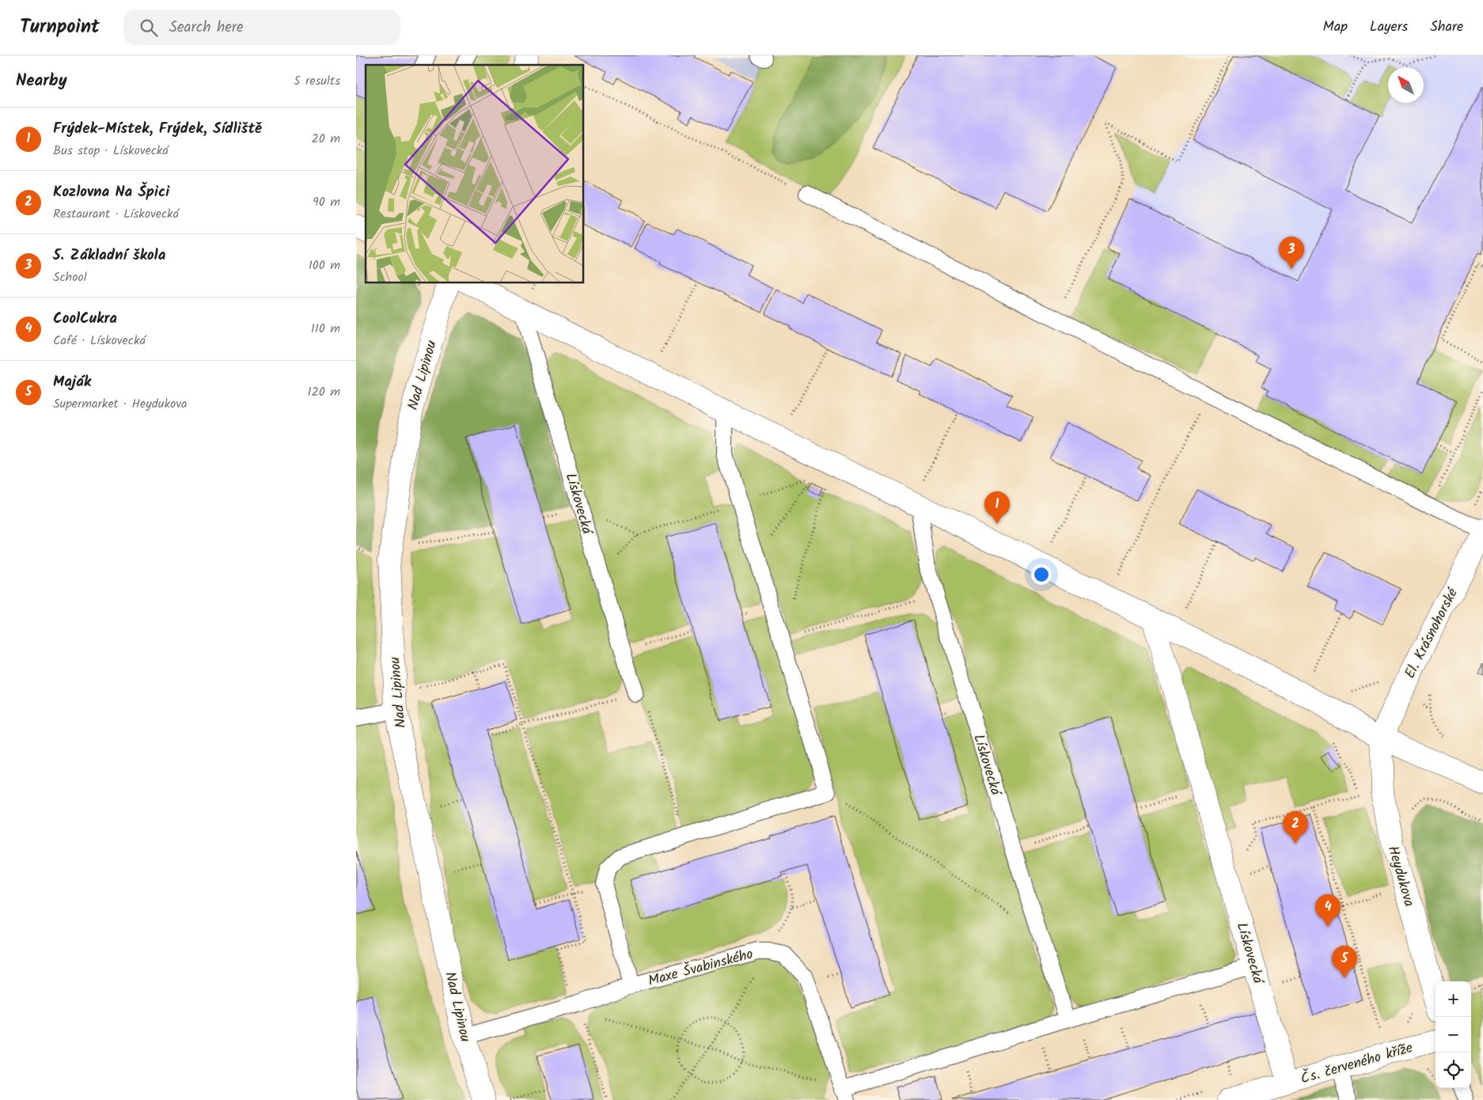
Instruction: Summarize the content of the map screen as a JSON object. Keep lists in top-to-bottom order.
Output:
{
  "streets": {
    "street": [
      "Nad Lipinou",
      "Lískovecká",
      "El. Krásnohorské",
      "Heydukova",
      "Čs. červeného kříže"
    ],
    "lane": ["Maxe Švabinského"]
  },
  "crossings": [
    ["Nad Lipinou", "Maxe Švabinského"],
    ["Lískovecká", "Čs. červeného kříže"],
    ["El. Krásnohorské", "Heydukova"]
  ],
  "north": "top left",
  "page": {
    "header": "Turnpoint",
    "search": "Search here",
    "nav": ["Map", "Layers", "Share"],
    "heading": ["Nearby", "5 results"],
    "list": [
      {
        "mark": "1",
        "name": "Frýdek-Místek, Frýdek, Sídliště",
        "note": "Bus stop · Lískovecká",
        "value": "20 m"
      },
      {
        "mark": "2",
        "name": "Kozlovna Na Špici",
        "note": "Restaurant · Lískovecká",
        "value": "90 m"
      },
      {
        "mark": "3",
        "name": "5. Základní škola",
        "note": "School",
        "value": "100 m"
      },
      {
        "mark": "4",
        "name": "CoolCukra",
        "note": "Café · Lískovecká",
        "value": "110 m"
      },
      {
        "mark": "5",
        "name": "Maják",
        "note": "Supermarket · Heydukova",
        "value": "120 m"
      }
    ],
    "pins": [
      "3",
      "1",
      "2",
      "4",
      "5"
    ],
    "map_buttons": ["+", "−"]
  }
}
